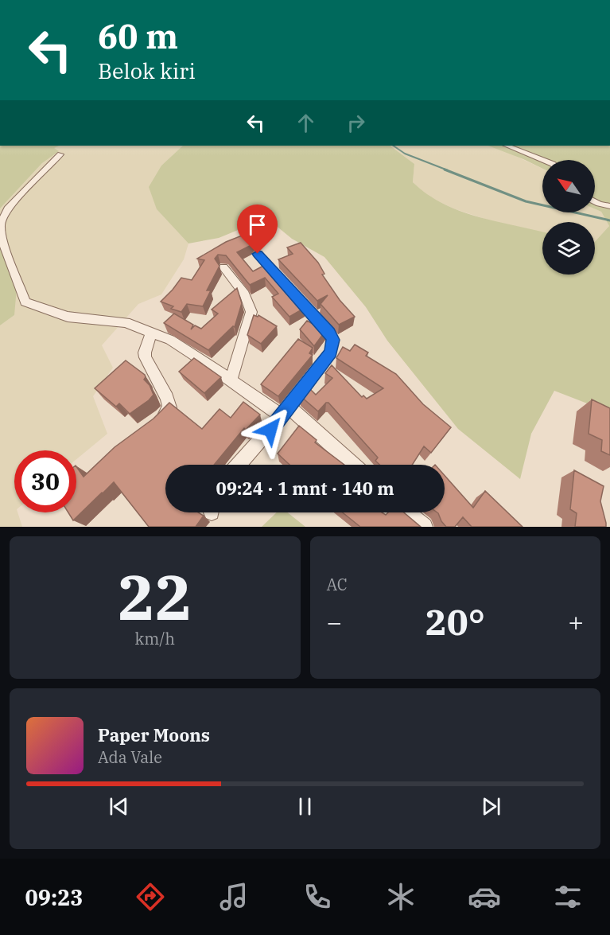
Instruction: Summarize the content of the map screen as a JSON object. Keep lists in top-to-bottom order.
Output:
{
  "north": "top left",
  "page": {
    "turn": ["60 m", "Belok kiri"],
    "limit": "30",
    "trip": "09:24 · 1 mnt · 140 m",
    "tile": [
      ["22", "km/h"],
      "AC"
    ],
    "heat": ["−", "20°", "+"],
    "song": ["Paper Moons", "Ada Vale"],
    "tabs": "09:23"
  }
}
